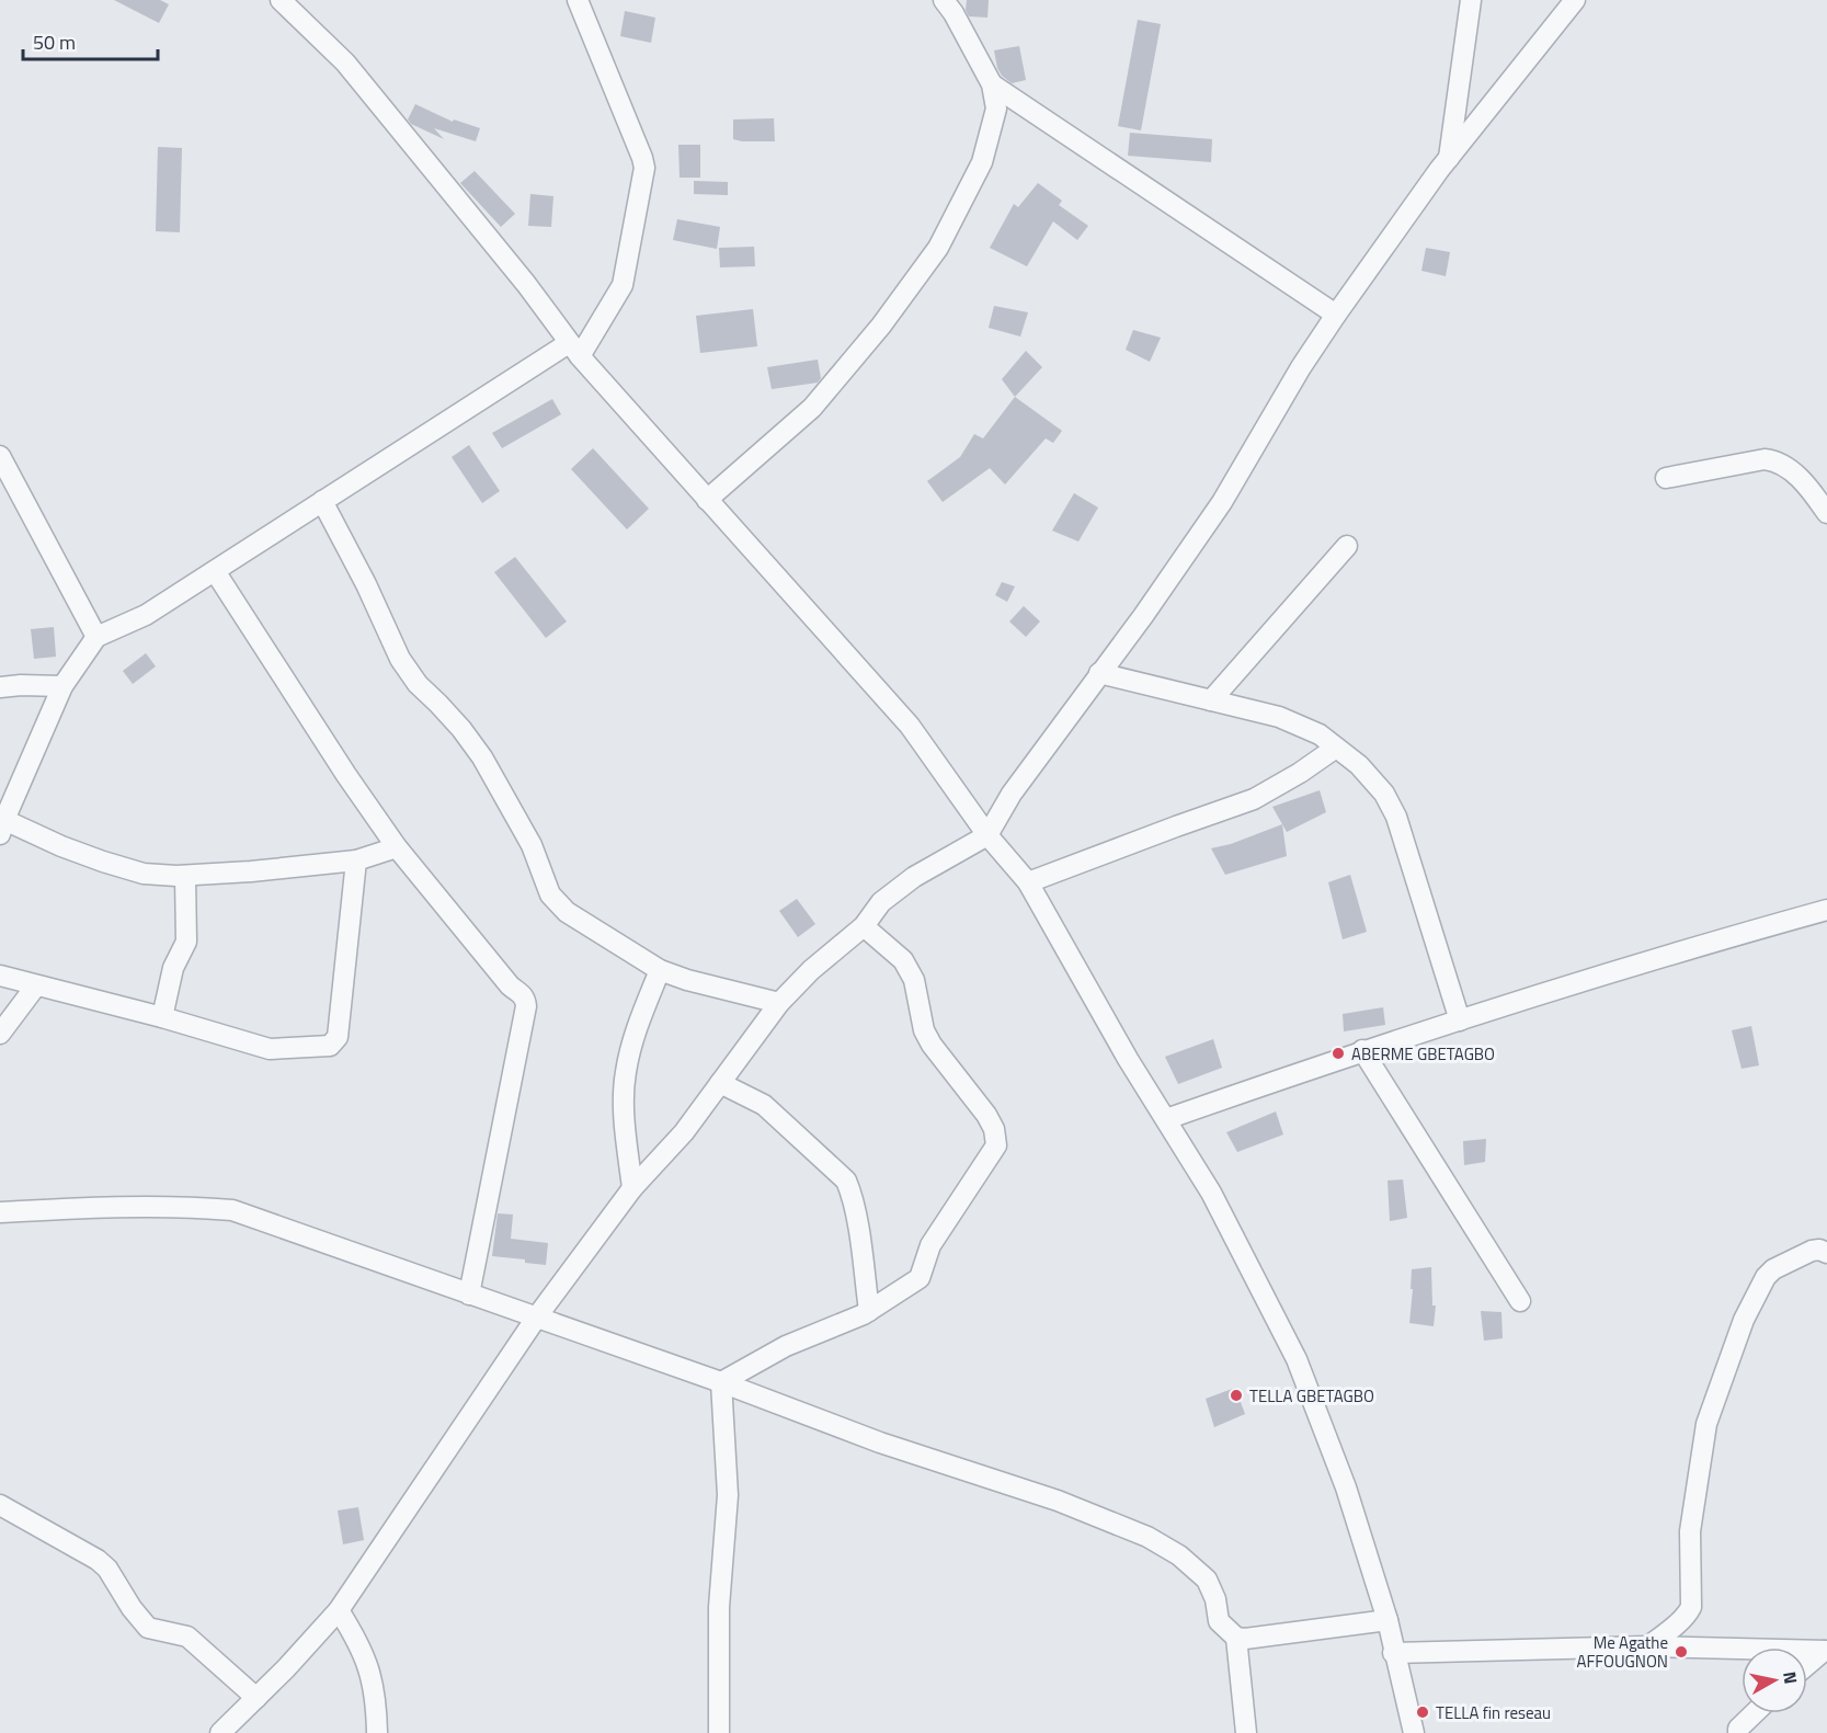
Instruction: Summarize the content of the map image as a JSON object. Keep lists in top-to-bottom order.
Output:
{
  "places": [
    "ABERME GBETAGBO",
    "TELLA GBETAGBO",
    "Me Agathe AFFOUGNON",
    "TELLA fin reseau"
  ],
  "scale_bar": "50 m",
  "north": "right"
}
